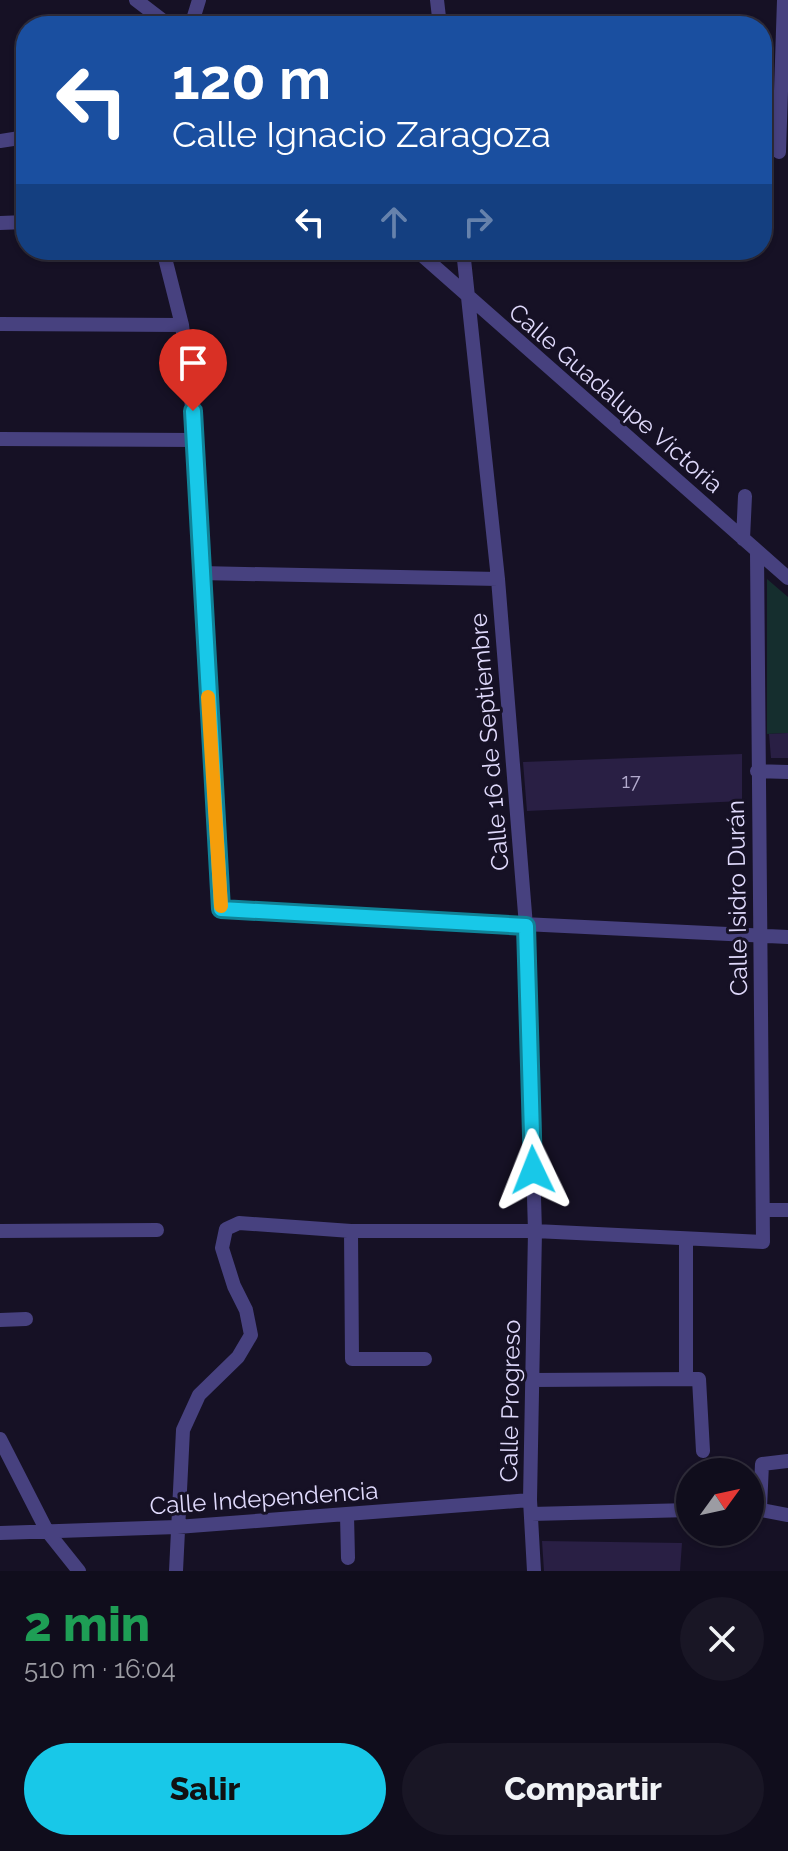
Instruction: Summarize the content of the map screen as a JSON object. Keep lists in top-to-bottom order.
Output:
{
  "streets": {
    "street": [
      "Calle Guadalupe Victoria",
      "Calle 16 de Septiembre",
      "Calle Isidro Durán",
      "Calle Progreso",
      "Calle Independencia"
    ]
  },
  "crossings": [
    ["Calle Guadalupe Victoria", "Calle 16 de Septiembre"],
    ["Calle Guadalupe Victoria", "Calle Isidro Durán"],
    ["Calle 16 de Septiembre", "Calle Progreso"],
    ["Calle Progreso", "Calle Independencia"]
  ],
  "house_numbers": ["17"],
  "north": "top right",
  "page": {
    "turn": ["120 m", "Calle Ignacio Zaragoza"],
    "heading": ["2 min", "510 m · 16:04"],
    "buttons": ["Salir", "Compartir"]
  }
}
